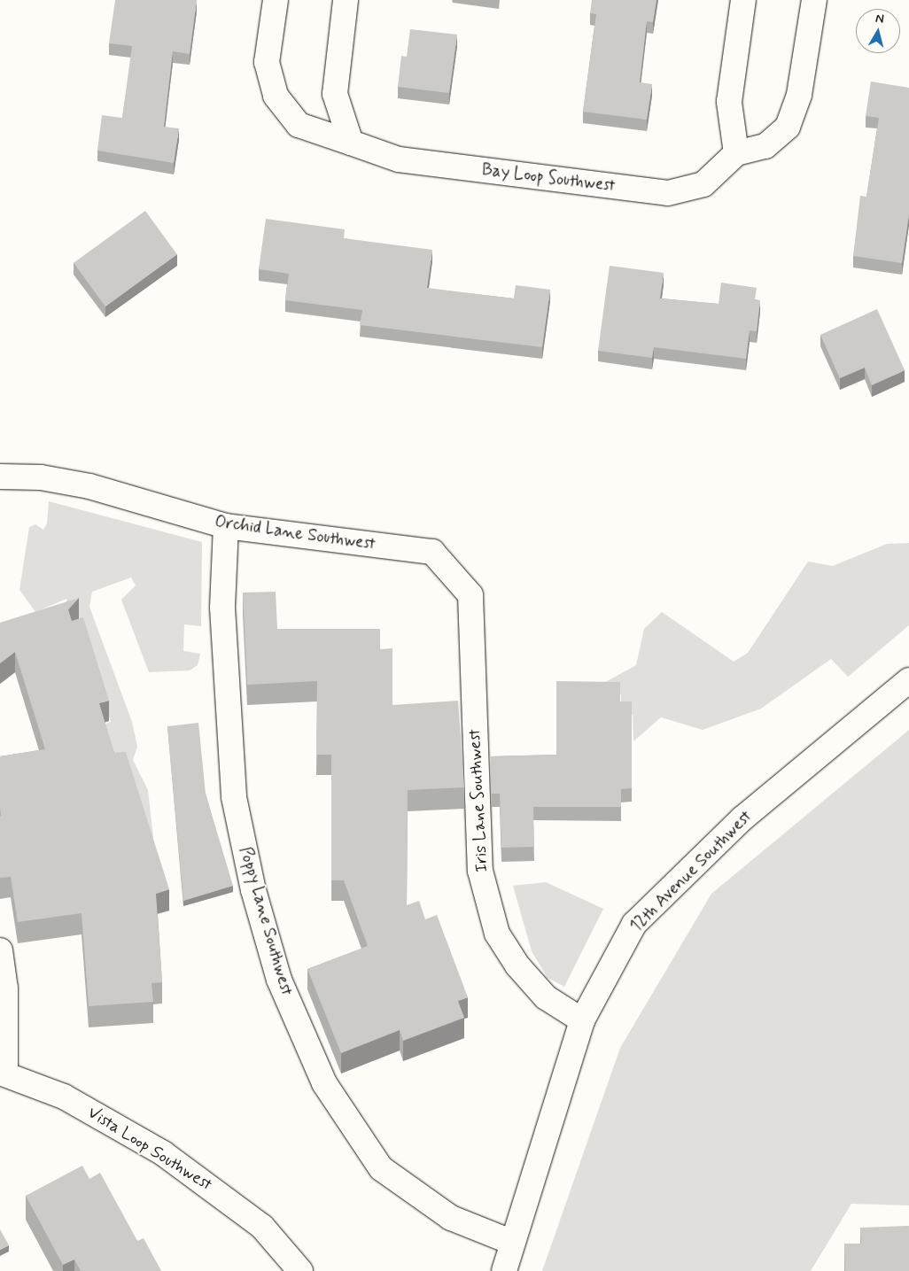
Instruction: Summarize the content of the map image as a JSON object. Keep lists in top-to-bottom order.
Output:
{
  "streets": {
    "street": [
      "Bay Loop Southwest",
      "Orchid Lane Southwest",
      "Iris Lane Southwest",
      "12th Avenue Southwest",
      "Poppy Lane Southwest",
      "Vista Loop Southwest"
    ]
  },
  "crossings": [
    ["Orchid Lane Southwest", "Iris Lane Southwest"],
    ["Orchid Lane Southwest", "Poppy Lane Southwest"],
    ["Iris Lane Southwest", "12th Avenue Southwest"],
    ["12th Avenue Southwest", "Poppy Lane Southwest"]
  ],
  "north": "top"
}
